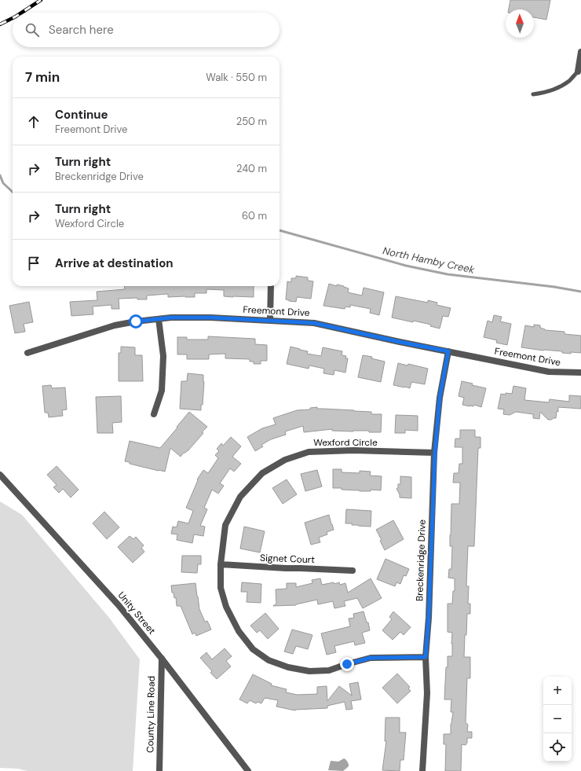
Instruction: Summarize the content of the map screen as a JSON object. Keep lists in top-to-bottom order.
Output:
{
  "streets": {
    "street": [
      "Freemont Drive",
      "Wexford Circle",
      "Signet Court",
      "Breckenridge Drive",
      "Unity Street",
      "County Line Road"
    ]
  },
  "crossings": [
    ["Freemont Drive", "Breckenridge Drive"],
    ["Wexford Circle", "Signet Court"],
    ["Wexford Circle", "Breckenridge Drive"],
    ["Unity Street", "County Line Road"]
  ],
  "water": ["North Hamby Creek"],
  "north": "top",
  "page": {
    "search": "Search here",
    "heading": ["7 min", "Walk · 550 m"],
    "list": [
      ["Continue", "Freemont Drive", "250 m"],
      ["Turn right", "Breckenridge Drive", "240 m"],
      ["Turn right", "Wexford Circle", "60 m"],
      "Arrive at destination"
    ],
    "map_buttons": ["+", "−"]
  }
}
